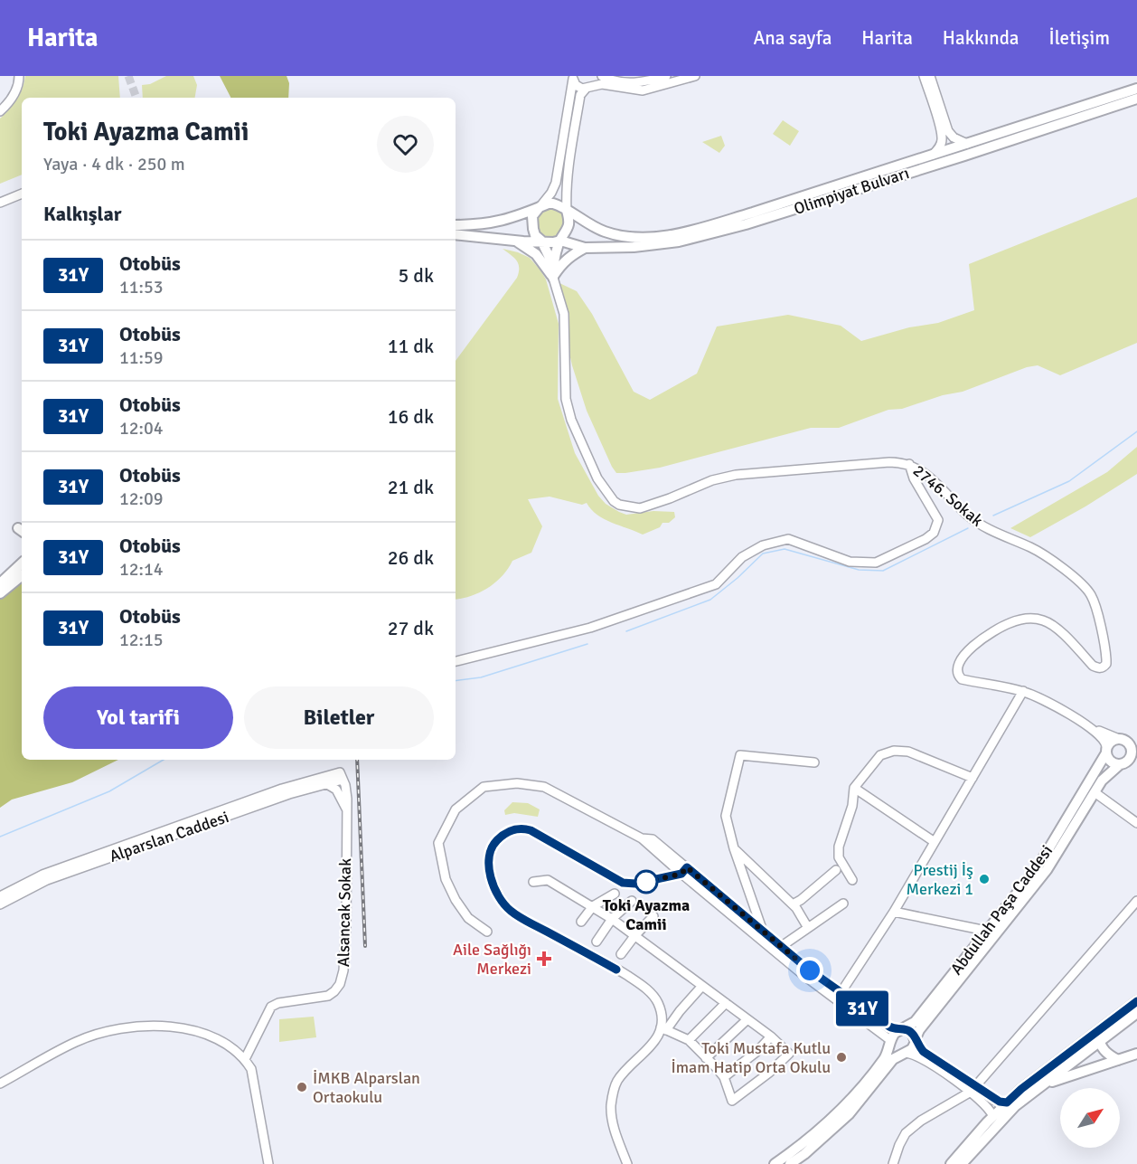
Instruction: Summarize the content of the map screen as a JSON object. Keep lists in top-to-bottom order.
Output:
{
  "streets": {
    "main road": ["Olimpiyat Bulvarı", "Abdullah Paşa Caddesi"],
    "street": ["2746. Sokak", "Alparslan Caddesi", "Alsancak Sokak"]
  },
  "crossings": [
    ["Alparslan Caddesi", "Alsancak Sokak"]
  ],
  "places": {
    "other": [
      "Prestij İş Merkezi 1",
      "Toki Ayazma Camii",
      "Toki Mustafa Kutlu İmam Hatip Orta Okulu",
      "İMKB Alparslan Ortaokulu"
    ],
    "health": ["Aile Sağlığı Merkezi"]
  },
  "lines": ["bus line 31Y"],
  "north": "top right",
  "page": {
    "header": "Harita",
    "nav": [
      "Ana sayfa",
      "Harita",
      "Hakkında",
      "İletişim"
    ],
    "on_map": "31Y",
    "heading": [
      ["Toki Ayazma Camii", "Yaya · 4 dk · 250 m"],
      "Kalkışlar"
    ],
    "list": [
      {
        "mark": "31Y",
        "name": "Otobüs",
        "note": "11:53",
        "value": "5 dk"
      },
      {
        "mark": "31Y",
        "name": "Otobüs",
        "note": "11:59",
        "value": "11 dk"
      },
      {
        "mark": "31Y",
        "name": "Otobüs",
        "note": "12:04",
        "value": "16 dk"
      },
      {
        "mark": "31Y",
        "name": "Otobüs",
        "note": "12:09",
        "value": "21 dk"
      },
      {
        "mark": "31Y",
        "name": "Otobüs",
        "note": "12:14",
        "value": "26 dk"
      },
      {
        "mark": "31Y",
        "name": "Otobüs",
        "note": "12:15",
        "value": "27 dk"
      }
    ],
    "buttons": ["Yol tarifi", "Biletler"]
  }
}
